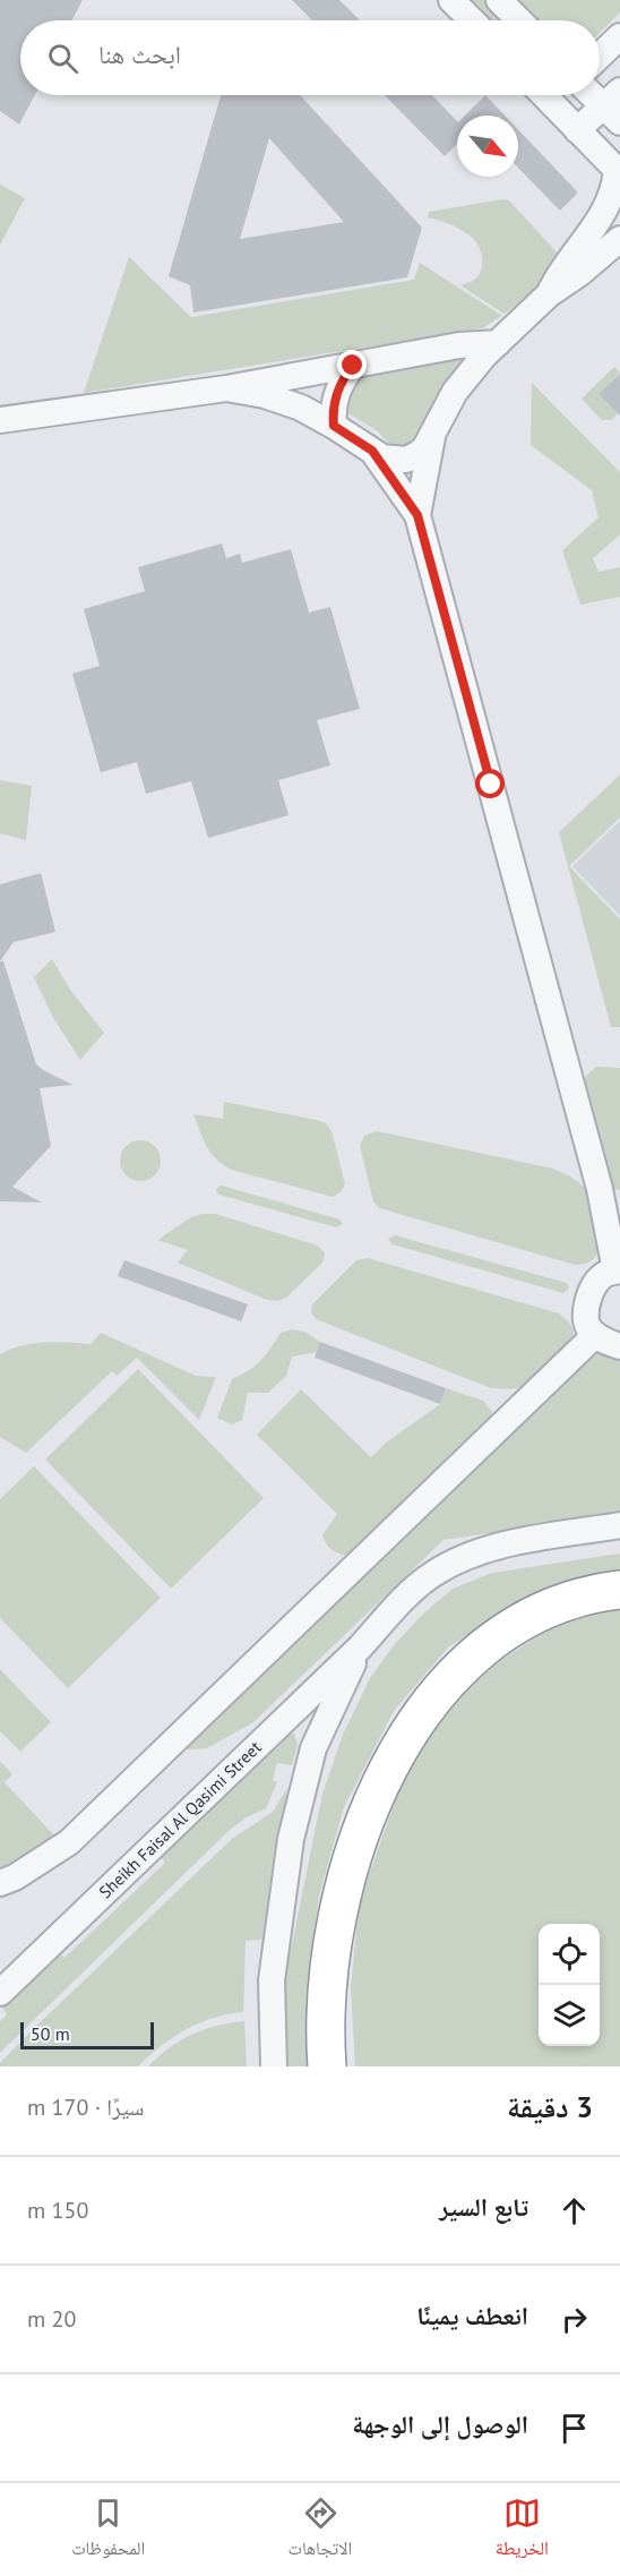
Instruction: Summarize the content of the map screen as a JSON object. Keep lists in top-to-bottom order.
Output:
{
  "streets": {
    "street": ["Sheikh Faisal Al Qasimi Street"]
  },
  "scale_bar": "50 m",
  "north": "bottom right",
  "page": {
    "search": "ابحث هنا",
    "scale": "50 m",
    "heading": ["3 دقيقة", "سيرًا · 170 m"],
    "list": [
      ["تابع السير", "150 m"],
      ["انعطف يمينًا", "20 m"],
      "الوصول إلى الوجهة"
    ],
    "nav": ["الخريطة", "الاتجاهات", "المحفوظات"]
  }
}
